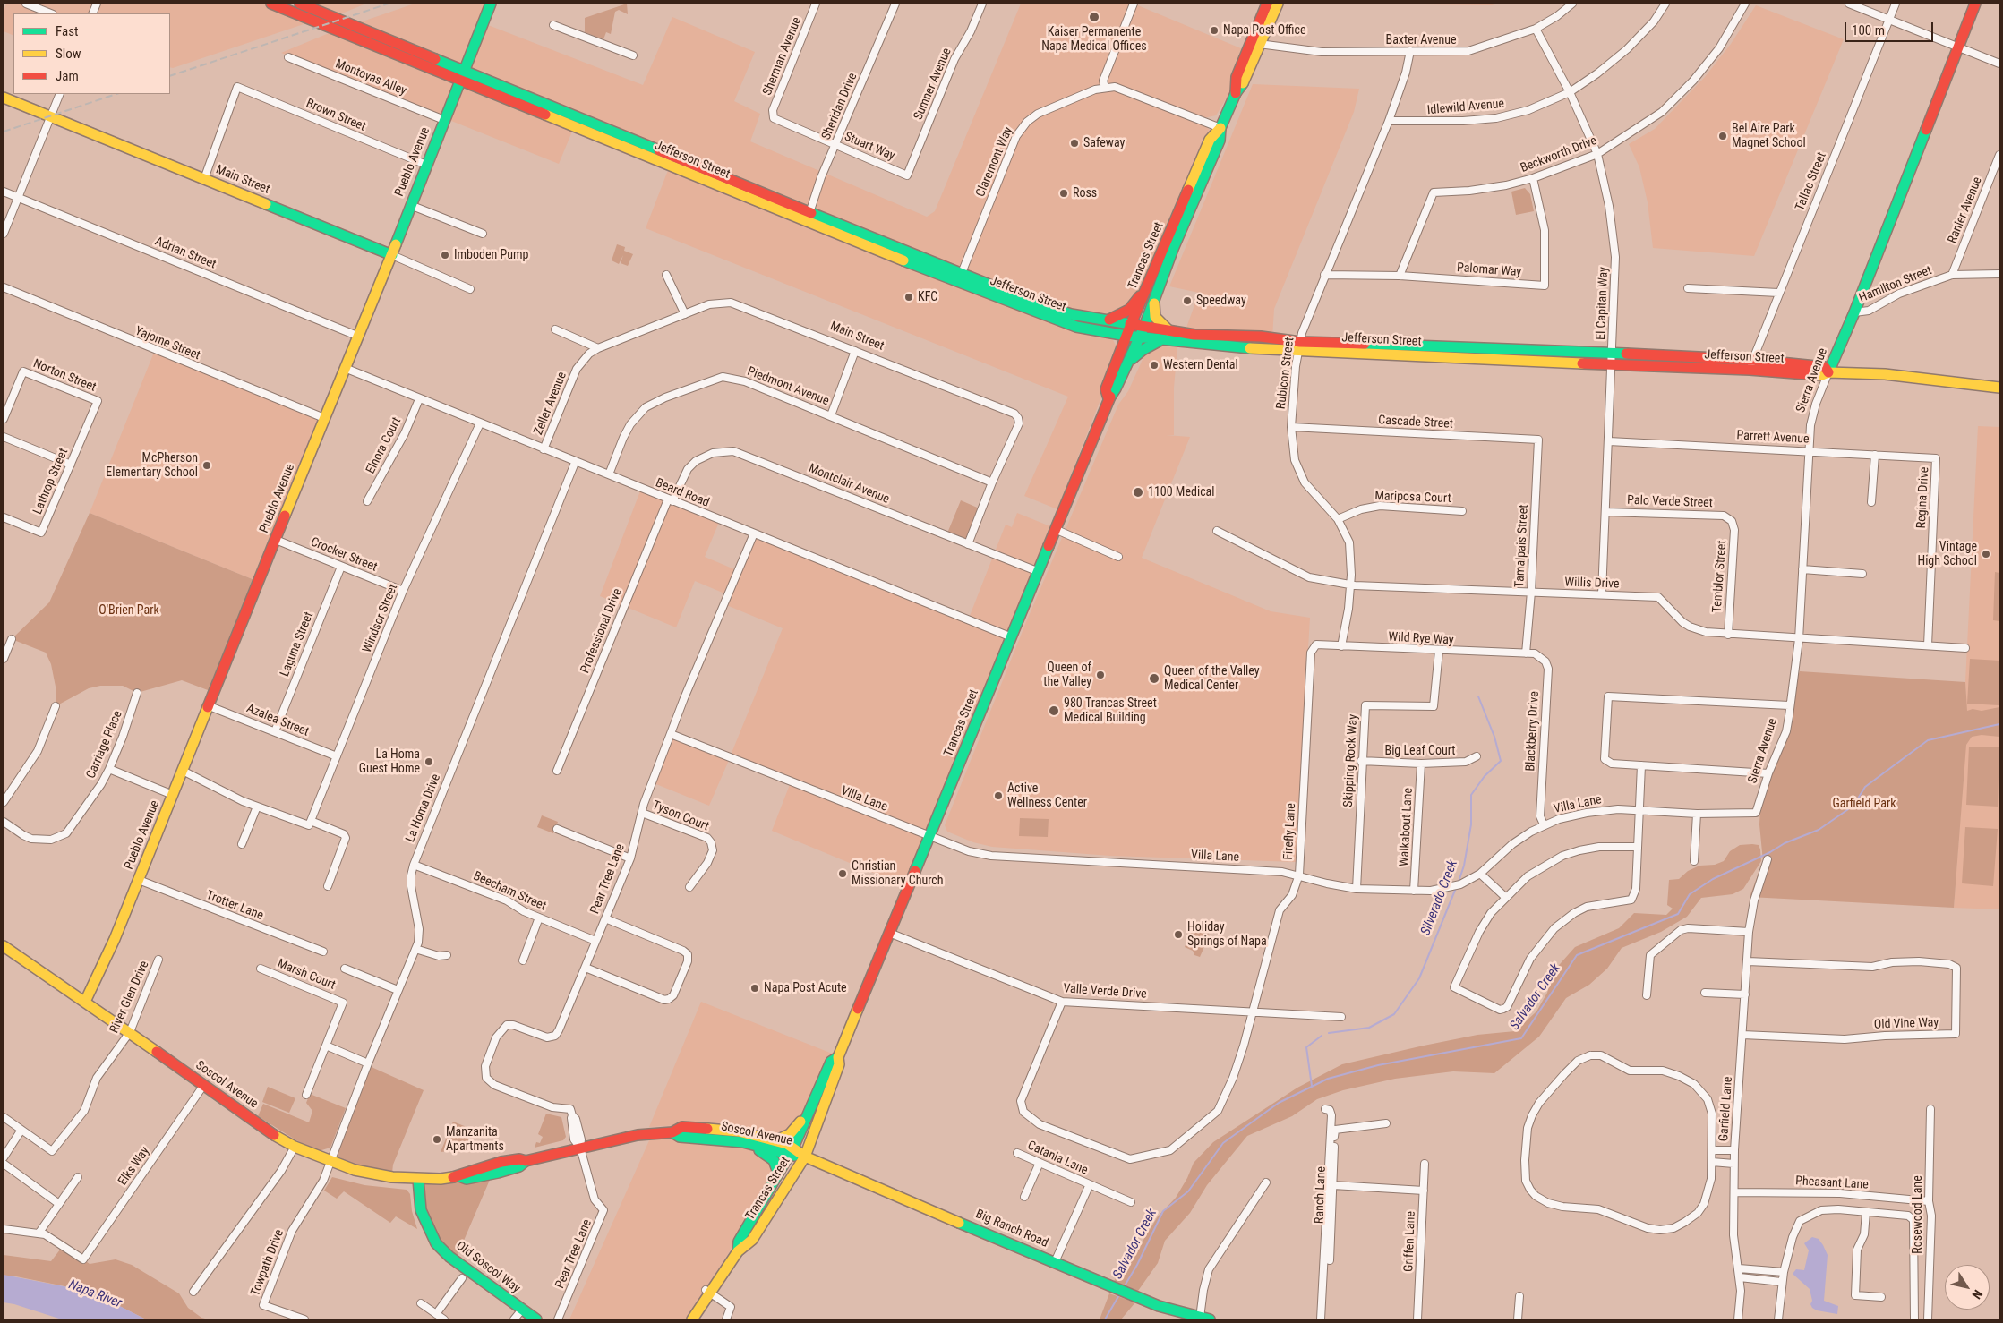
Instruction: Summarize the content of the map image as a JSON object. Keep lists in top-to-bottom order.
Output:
{
  "streets": {
    "main road": [
      "Jefferson Street",
      "Pueblo Avenue",
      "Main Street",
      "Trancas Street",
      "Sierra Avenue",
      "Soscol Avenue",
      "Big Ranch Road",
      "Old Soscol Way"
    ],
    "street": [
      "Baxter Avenue",
      "Sherman Avenue",
      "Montoyas Alley",
      "Sumner Avenue",
      "Sheridan Drive",
      "Idlewild Avenue",
      "Brown Street",
      "Stuart Way",
      "Beckworth Drive",
      "Claremont Way",
      "Tallac Street",
      "Ranier Avenue",
      "Adrian Street",
      "Palomar Way",
      "Hamilton Street",
      "El Capitan Way",
      "Yajome Street",
      "Rubicon Street",
      "Norton Street",
      "Piedmont Avenue",
      "Zeller Avenue",
      "Cascade Street",
      "Parrett Avenue",
      "Elnora Court",
      "Lathrop Street",
      "Montclair Avenue",
      "Beard Road",
      "Mariposa Court",
      "Regina Drive",
      "Palo Verde Street",
      "Tamalpais Street",
      "Crocker Street",
      "Temblor Street",
      "Willis Drive",
      "Windsor Street",
      "Professional Drive",
      "Wild Rye Way",
      "Laguna Street",
      "Azalea Street",
      "Blackberry Drive",
      "Carriage Place",
      "Big Leaf Court",
      "Skipping Rock Way",
      "Villa Lane",
      "La Homa Drive",
      "Tyson Court",
      "Walkabout Lane",
      "Firefly Lane",
      "Pear Tree Lane",
      "Beecham Street",
      "Trotter Lane",
      "Marsh Court",
      "Valle Verde Drive",
      "River Glen Drive",
      "Old Vine Way",
      "Garfield Lane",
      "Catania Lane",
      "Elks Way",
      "Pheasant Lane",
      "Ranch Lane",
      "Rosewood Lane",
      "Griffen Lane",
      "Towpath Drive"
    ]
  },
  "crossings": [
    ["Baxter Avenue", "Trancas Street"],
    ["Baxter Avenue", "El Capitan Way"],
    ["Baxter Avenue", "Rubicon Street"],
    ["Sherman Avenue", "Stuart Way"],
    ["Montoyas Alley", "Pueblo Avenue"],
    ["Sumner Avenue", "Stuart Way"],
    ["Sheridan Drive", "Stuart Way"],
    ["Sheridan Drive", "Jefferson Street"],
    ["Idlewild Avenue", "El Capitan Way"],
    ["Idlewild Avenue", "Rubicon Street"],
    ["Brown Street", "Pueblo Avenue"],
    ["Brown Street", "Main Street"],
    ["Beckworth Drive", "Palomar Way"],
    ["Beckworth Drive", "El Capitan Way"],
    ["Jefferson Street", "Pueblo Avenue"],
    ["Jefferson Street", "Claremont Way"],
    ["Jefferson Street", "Tallac Street"],
    ["Jefferson Street", "Trancas Street"],
    ["Jefferson Street", "El Capitan Way"],
    ["Jefferson Street", "Rubicon Street"],
    ["Jefferson Street", "Sierra Avenue"],
    ["Pueblo Avenue", "Main Street"],
    ["Pueblo Avenue", "Adrian Street"],
    ["Pueblo Avenue", "Yajome Street"],
    ["Pueblo Avenue", "Beard Road"],
    ["Pueblo Avenue", "Crocker Street"],
    ["Pueblo Avenue", "Azalea Street"],
    ["Pueblo Avenue", "Trotter Lane"],
    ["Pueblo Avenue", "Soscol Avenue"],
    ["Claremont Way", "Trancas Street"],
    ["Main Street", "Piedmont Avenue"],
    ["Main Street", "Zeller Avenue"],
    ["Main Street", "Montclair Avenue"],
    ["Ranier Avenue", "Hamilton Street"],
    ["Trancas Street", "Montclair Avenue"],
    ["Trancas Street", "Beard Road"],
    ["Trancas Street", "Villa Lane"],
    ["Trancas Street", "Valle Verde Drive"],
    ["Trancas Street", "Soscol Avenue"],
    ["Trancas Street", "Big Ranch Road"],
    ["Palomar Way", "Rubicon Street"],
    ["Hamilton Street", "Sierra Avenue"],
    ["El Capitan Way", "Parrett Avenue"],
    ["El Capitan Way", "Palo Verde Street"],
    ["El Capitan Way", "Willis Drive"],
    ["Rubicon Street", "Cascade Street"],
    ["Rubicon Street", "Mariposa Court"],
    ["Rubicon Street", "Willis Drive"],
    ["Rubicon Street", "Wild Rye Way"],
    ["Norton Street", "Lathrop Street"],
    ["Sierra Avenue", "Parrett Avenue"],
    ["Sierra Avenue", "Willis Drive"],
    ["Sierra Avenue", "Villa Lane"],
    ["Piedmont Avenue", "Beard Road"],
    ["Zeller Avenue", "Beard Road"],
    ["Cascade Street", "Tamalpais Street"],
    ["Parrett Avenue", "Regina Drive"],
    ["Elnora Court", "Beard Road"],
    ["Montclair Avenue", "Beard Road"],
    ["Montclair Avenue", "Professional Drive"],
    ["Beard Road", "Windsor Street"],
    ["Beard Road", "Professional Drive"],
    ["Beard Road", "La Homa Drive"],
    ["Beard Road", "Pear Tree Lane"],
    ["Regina Drive", "Willis Drive"],
    ["Palo Verde Street", "Temblor Street"],
    ["Tamalpais Street", "Willis Drive"],
    ["Tamalpais Street", "Wild Rye Way"],
    ["Tamalpais Street", "Blackberry Drive"],
    ["Crocker Street", "Windsor Street"],
    ["Crocker Street", "Laguna Street"],
    ["Temblor Street", "Willis Drive"],
    ["Windsor Street", "Azalea Street"],
    ["Wild Rye Way", "Blackberry Drive"],
    ["Wild Rye Way", "Skipping Rock Way"],
    ["Wild Rye Way", "Firefly Lane"],
    ["Laguna Street", "Azalea Street"],
    ["Blackberry Drive", "Villa Lane"],
    ["Big Leaf Court", "Skipping Rock Way"],
    ["Big Leaf Court", "Walkabout Lane"],
    ["Skipping Rock Way", "Villa Lane"],
    ["Villa Lane", "Walkabout Lane"],
    ["Villa Lane", "Firefly Lane"],
    ["Villa Lane", "Pear Tree Lane"],
    ["La Homa Drive", "Beecham Street"],
    ["La Homa Drive", "Soscol Avenue"],
    ["La Homa Drive", "Towpath Drive"],
    ["Tyson Court", "Pear Tree Lane"],
    ["Firefly Lane", "Valle Verde Drive"],
    ["Pear Tree Lane", "Beecham Street"],
    ["Pear Tree Lane", "Soscol Avenue"],
    ["River Glen Drive", "Soscol Avenue"],
    ["Old Vine Way", "Garfield Lane"],
    ["Soscol Avenue", "Elks Way"],
    ["Soscol Avenue", "Big Ranch Road"],
    ["Soscol Avenue", "Towpath Drive"],
    ["Soscol Avenue", "Old Soscol Way"],
    ["Garfield Lane", "Pheasant Lane"],
    ["Catania Lane", "Big Ranch Road"],
    ["Pheasant Lane", "Rosewood Lane"]
  ],
  "water": ["Silverado Creek", "Salvador Creek", "Napa River"],
  "parks": ["O'Brien Park", "Garfield Park"],
  "places": [
    "Kaiser Permanente Napa Medical Offices",
    "Napa Post Office",
    "Bel Aire Park Magnet School",
    "Safeway",
    "Ross",
    "Imboden Pump",
    "KFC",
    "Speedway",
    "Western Dental",
    "McPherson Elementary School",
    "1100 Medical",
    "Vintage High School",
    "Queen of the Valley",
    "Queen of the Valley Medical Center",
    "980 Trancas Street Medical Building",
    "La Homa Guest Home",
    "Active Wellness Center",
    "Christian Missionary Church",
    "Holiday Springs of Napa",
    "Napa Post Acute",
    "Manzanita Apartments"
  ],
  "legend": ["Fast", "Slow", "Jam"],
  "scale_bar": "100 m",
  "north": "bottom right"
}
